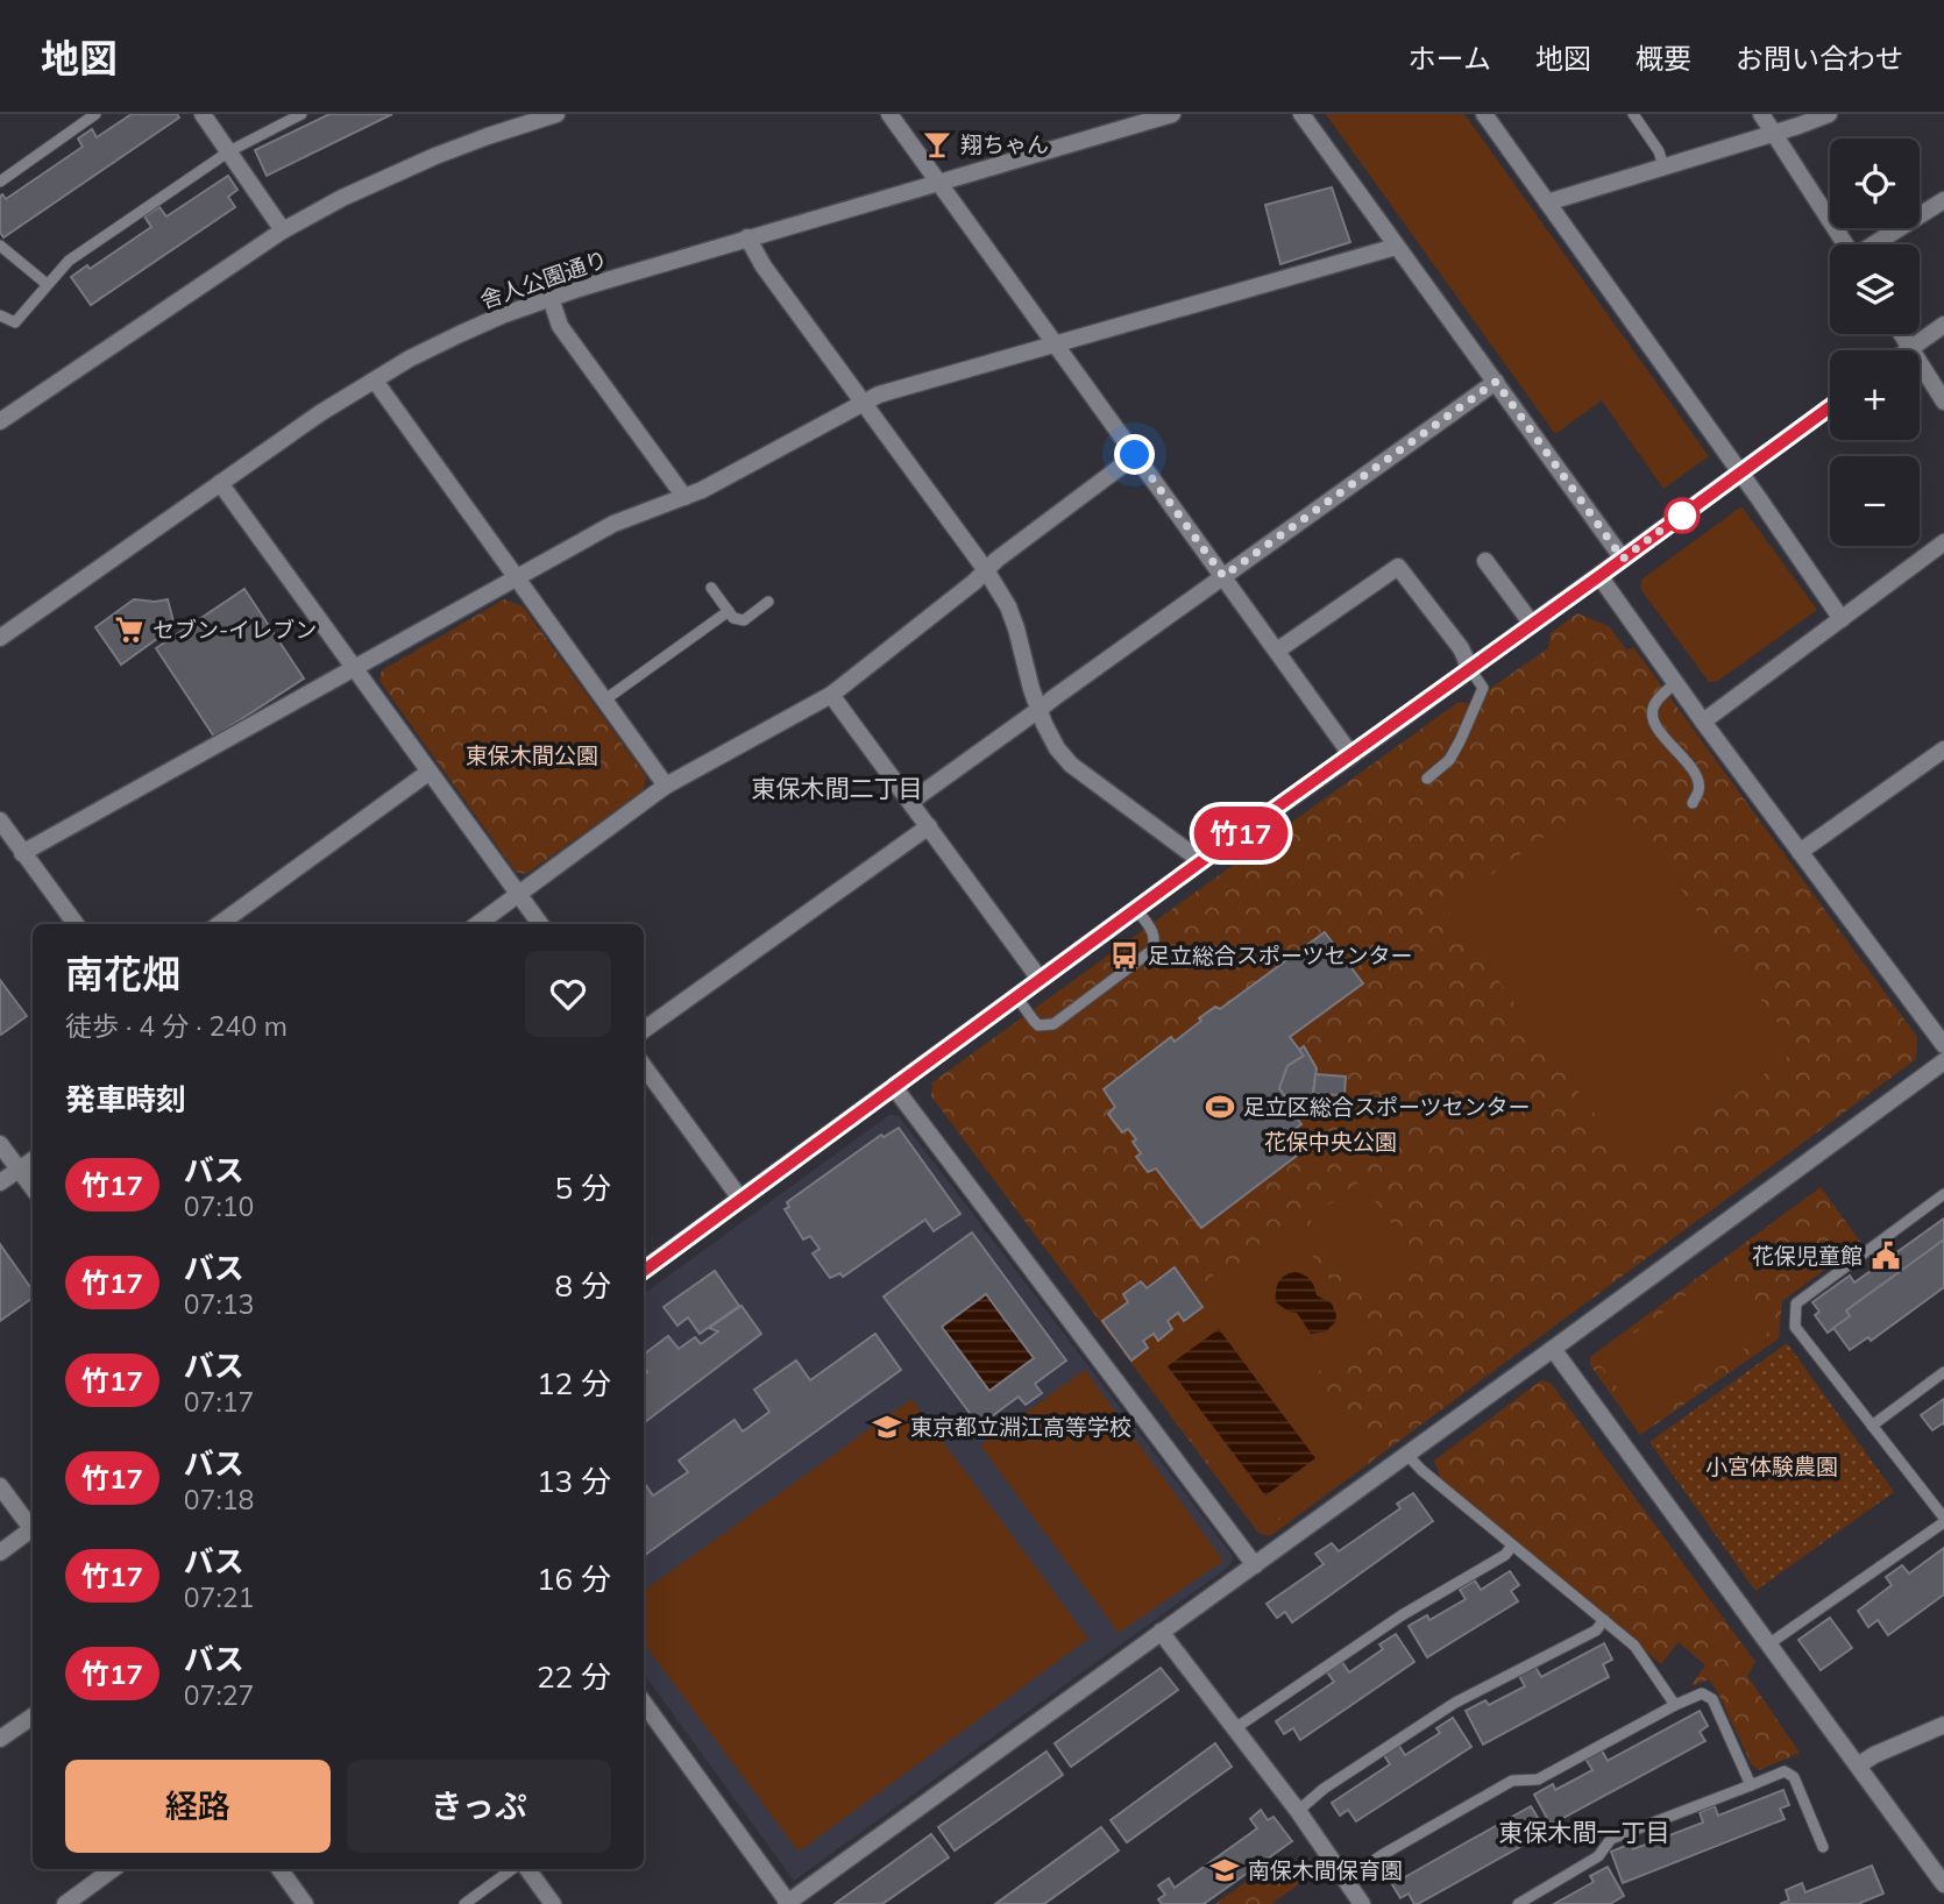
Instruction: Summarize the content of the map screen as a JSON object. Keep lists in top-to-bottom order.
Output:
{
  "streets": {
    "street": ["舎人公園通り"]
  },
  "districts": ["東保木間二丁目", "東保木間一丁目"],
  "parks": ["東保木間公園", "花保中央公園", "小宮体験農園"],
  "places": {
    "bar": ["翔ちゃん"],
    "supermarket": ["セブン-イレブン"],
    "bus stop": ["足立総合スポーツセンター"],
    "sports": ["足立区総合スポーツセンター"],
    "public building": ["花保児童館"],
    "school or university": ["東京都立淵江高等学校", "南保木間保育園"]
  },
  "lines": ["bus line 竹17"],
  "page": {
    "header": "地図",
    "nav": [
      "ホーム",
      "地図",
      "概要",
      "お問い合わせ"
    ],
    "on_map": "竹17",
    "map_buttons": ["+", "−"],
    "heading": [
      ["南花畑", "徒歩 · 4 分 · 240 m"],
      "発車時刻"
    ],
    "list": [
      {
        "mark": "竹17",
        "name": "バス",
        "note": "07:10",
        "value": "5 分"
      },
      {
        "mark": "竹17",
        "name": "バス",
        "note": "07:13",
        "value": "8 分"
      },
      {
        "mark": "竹17",
        "name": "バス",
        "note": "07:17",
        "value": "12 分"
      },
      {
        "mark": "竹17",
        "name": "バス",
        "note": "07:18",
        "value": "13 分"
      },
      {
        "mark": "竹17",
        "name": "バス",
        "note": "07:21",
        "value": "16 分"
      },
      {
        "mark": "竹17",
        "name": "バス",
        "note": "07:27",
        "value": "22 分"
      }
    ],
    "buttons": ["経路", "きっぷ"]
  }
}
